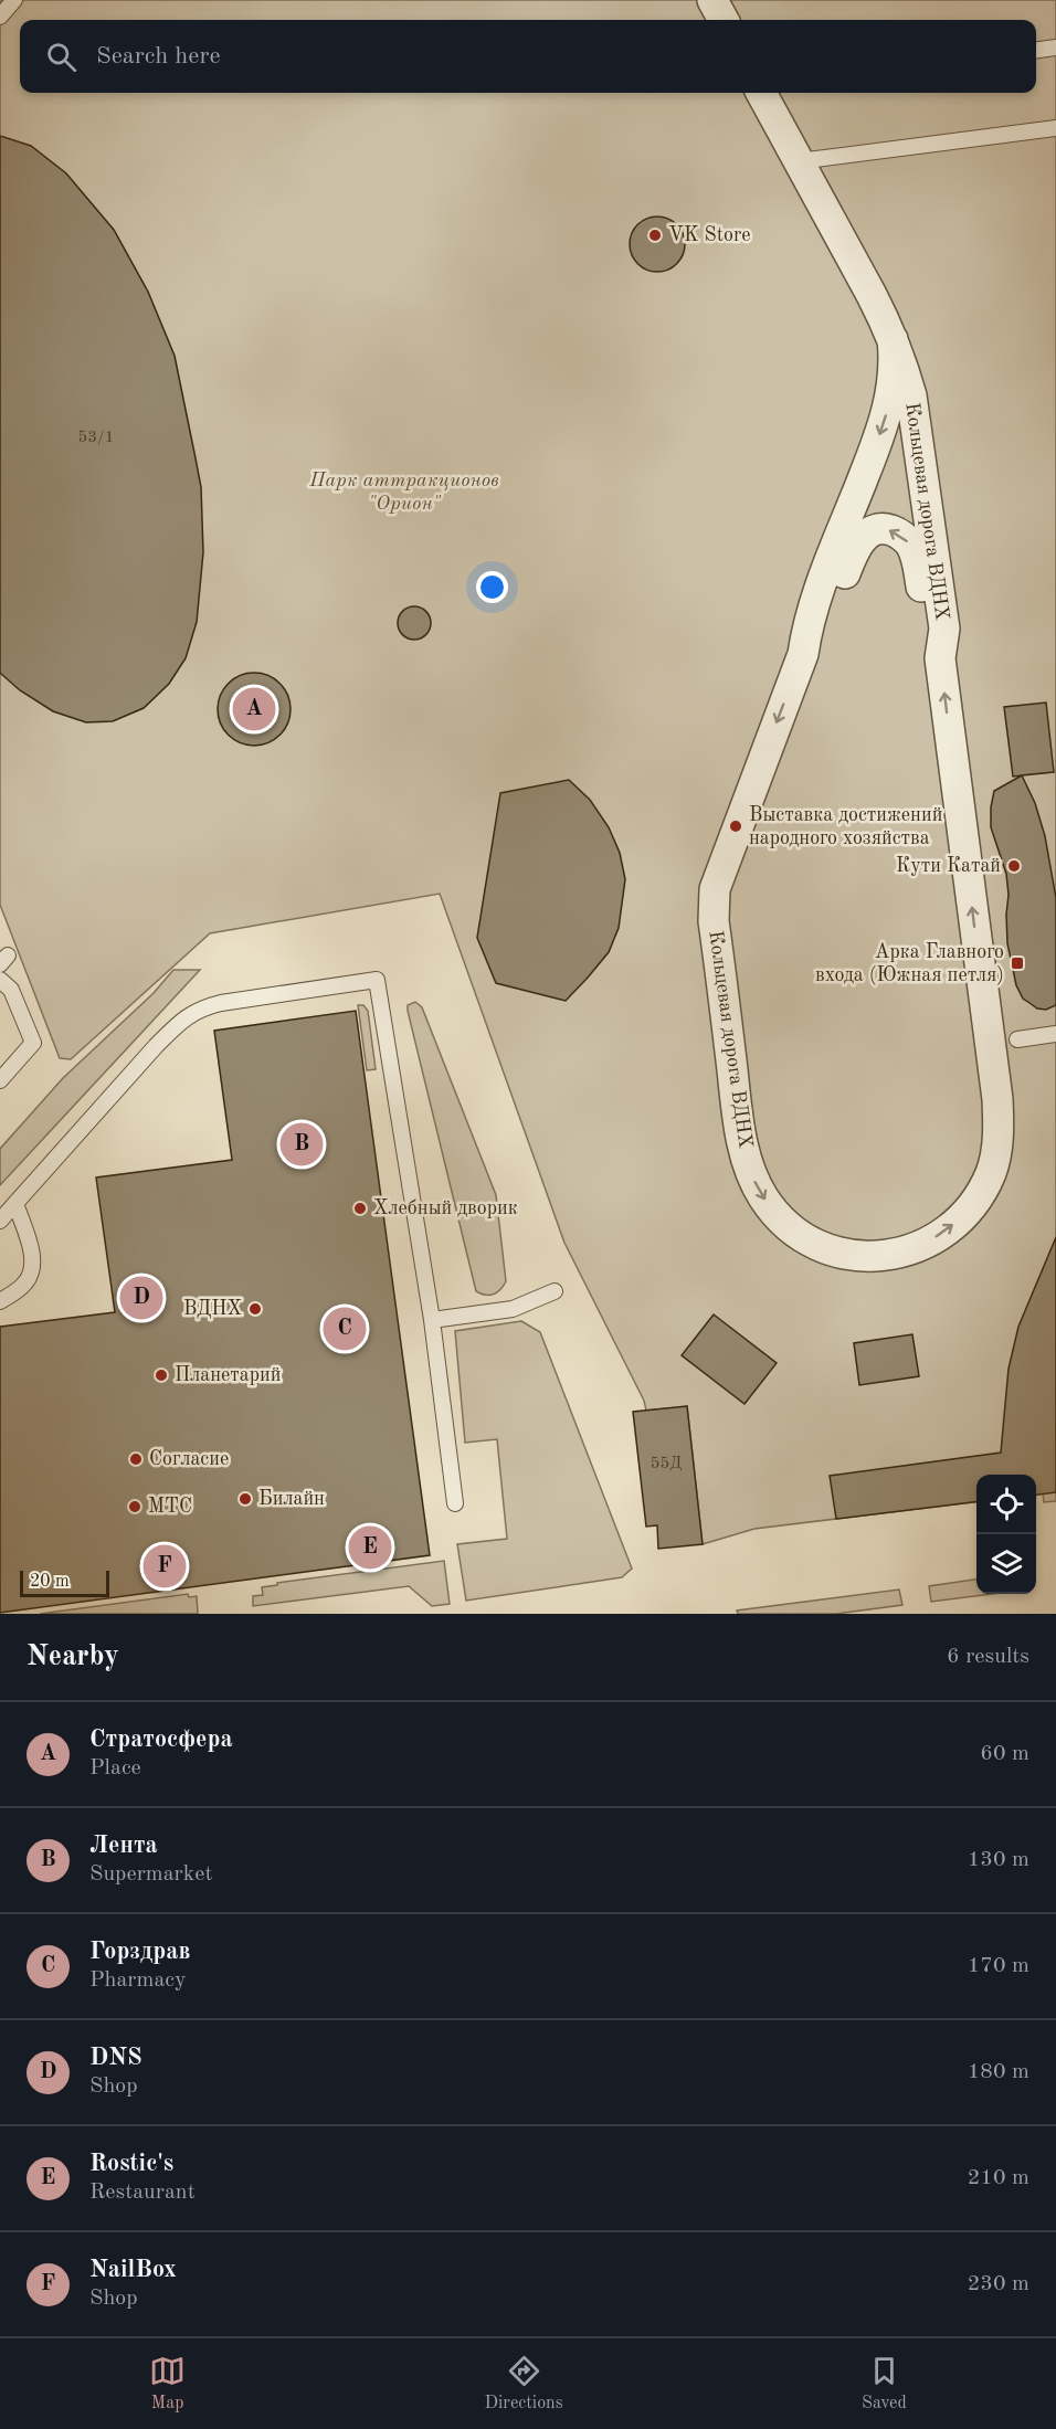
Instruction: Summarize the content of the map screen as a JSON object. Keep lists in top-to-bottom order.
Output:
{
  "streets": {
    "street": ["Кольцевая дорога ВДНХ"]
  },
  "parks": ["Парк аттракционов \"Орион\""],
  "places": {
    "other": [
      "VK Store",
      "Выставка достижений народного хозяйства",
      "Кути Катай",
      "Хлебный дворик",
      "ВДНХ",
      "Планетарий",
      "Согласие",
      "Билайн",
      "МТС"
    ],
    "transit": ["Арка Главного входа (Южная петля)"]
  },
  "house_numbers": ["53/1", "55Д"],
  "scale_bar": "20 m",
  "page": {
    "search": "Search here",
    "pins": [
      "A",
      "B",
      "D",
      "C",
      "E",
      "F"
    ],
    "scale": "20 m",
    "heading": ["Nearby", "6 results"],
    "list": [
      {
        "mark": "A",
        "name": "Стратосфера",
        "note": "Place",
        "value": "60 m"
      },
      {
        "mark": "B",
        "name": "Лента",
        "note": "Supermarket",
        "value": "130 m"
      },
      {
        "mark": "C",
        "name": "Горздрав",
        "note": "Pharmacy",
        "value": "170 m"
      },
      {
        "mark": "D",
        "name": "DNS",
        "note": "Shop",
        "value": "180 m"
      },
      {
        "mark": "E",
        "name": "Rostic's",
        "note": "Restaurant",
        "value": "210 m"
      },
      {
        "mark": "F",
        "name": "NailBox",
        "note": "Shop",
        "value": "230 m"
      }
    ],
    "nav": ["Map", "Directions", "Saved"]
  }
}
